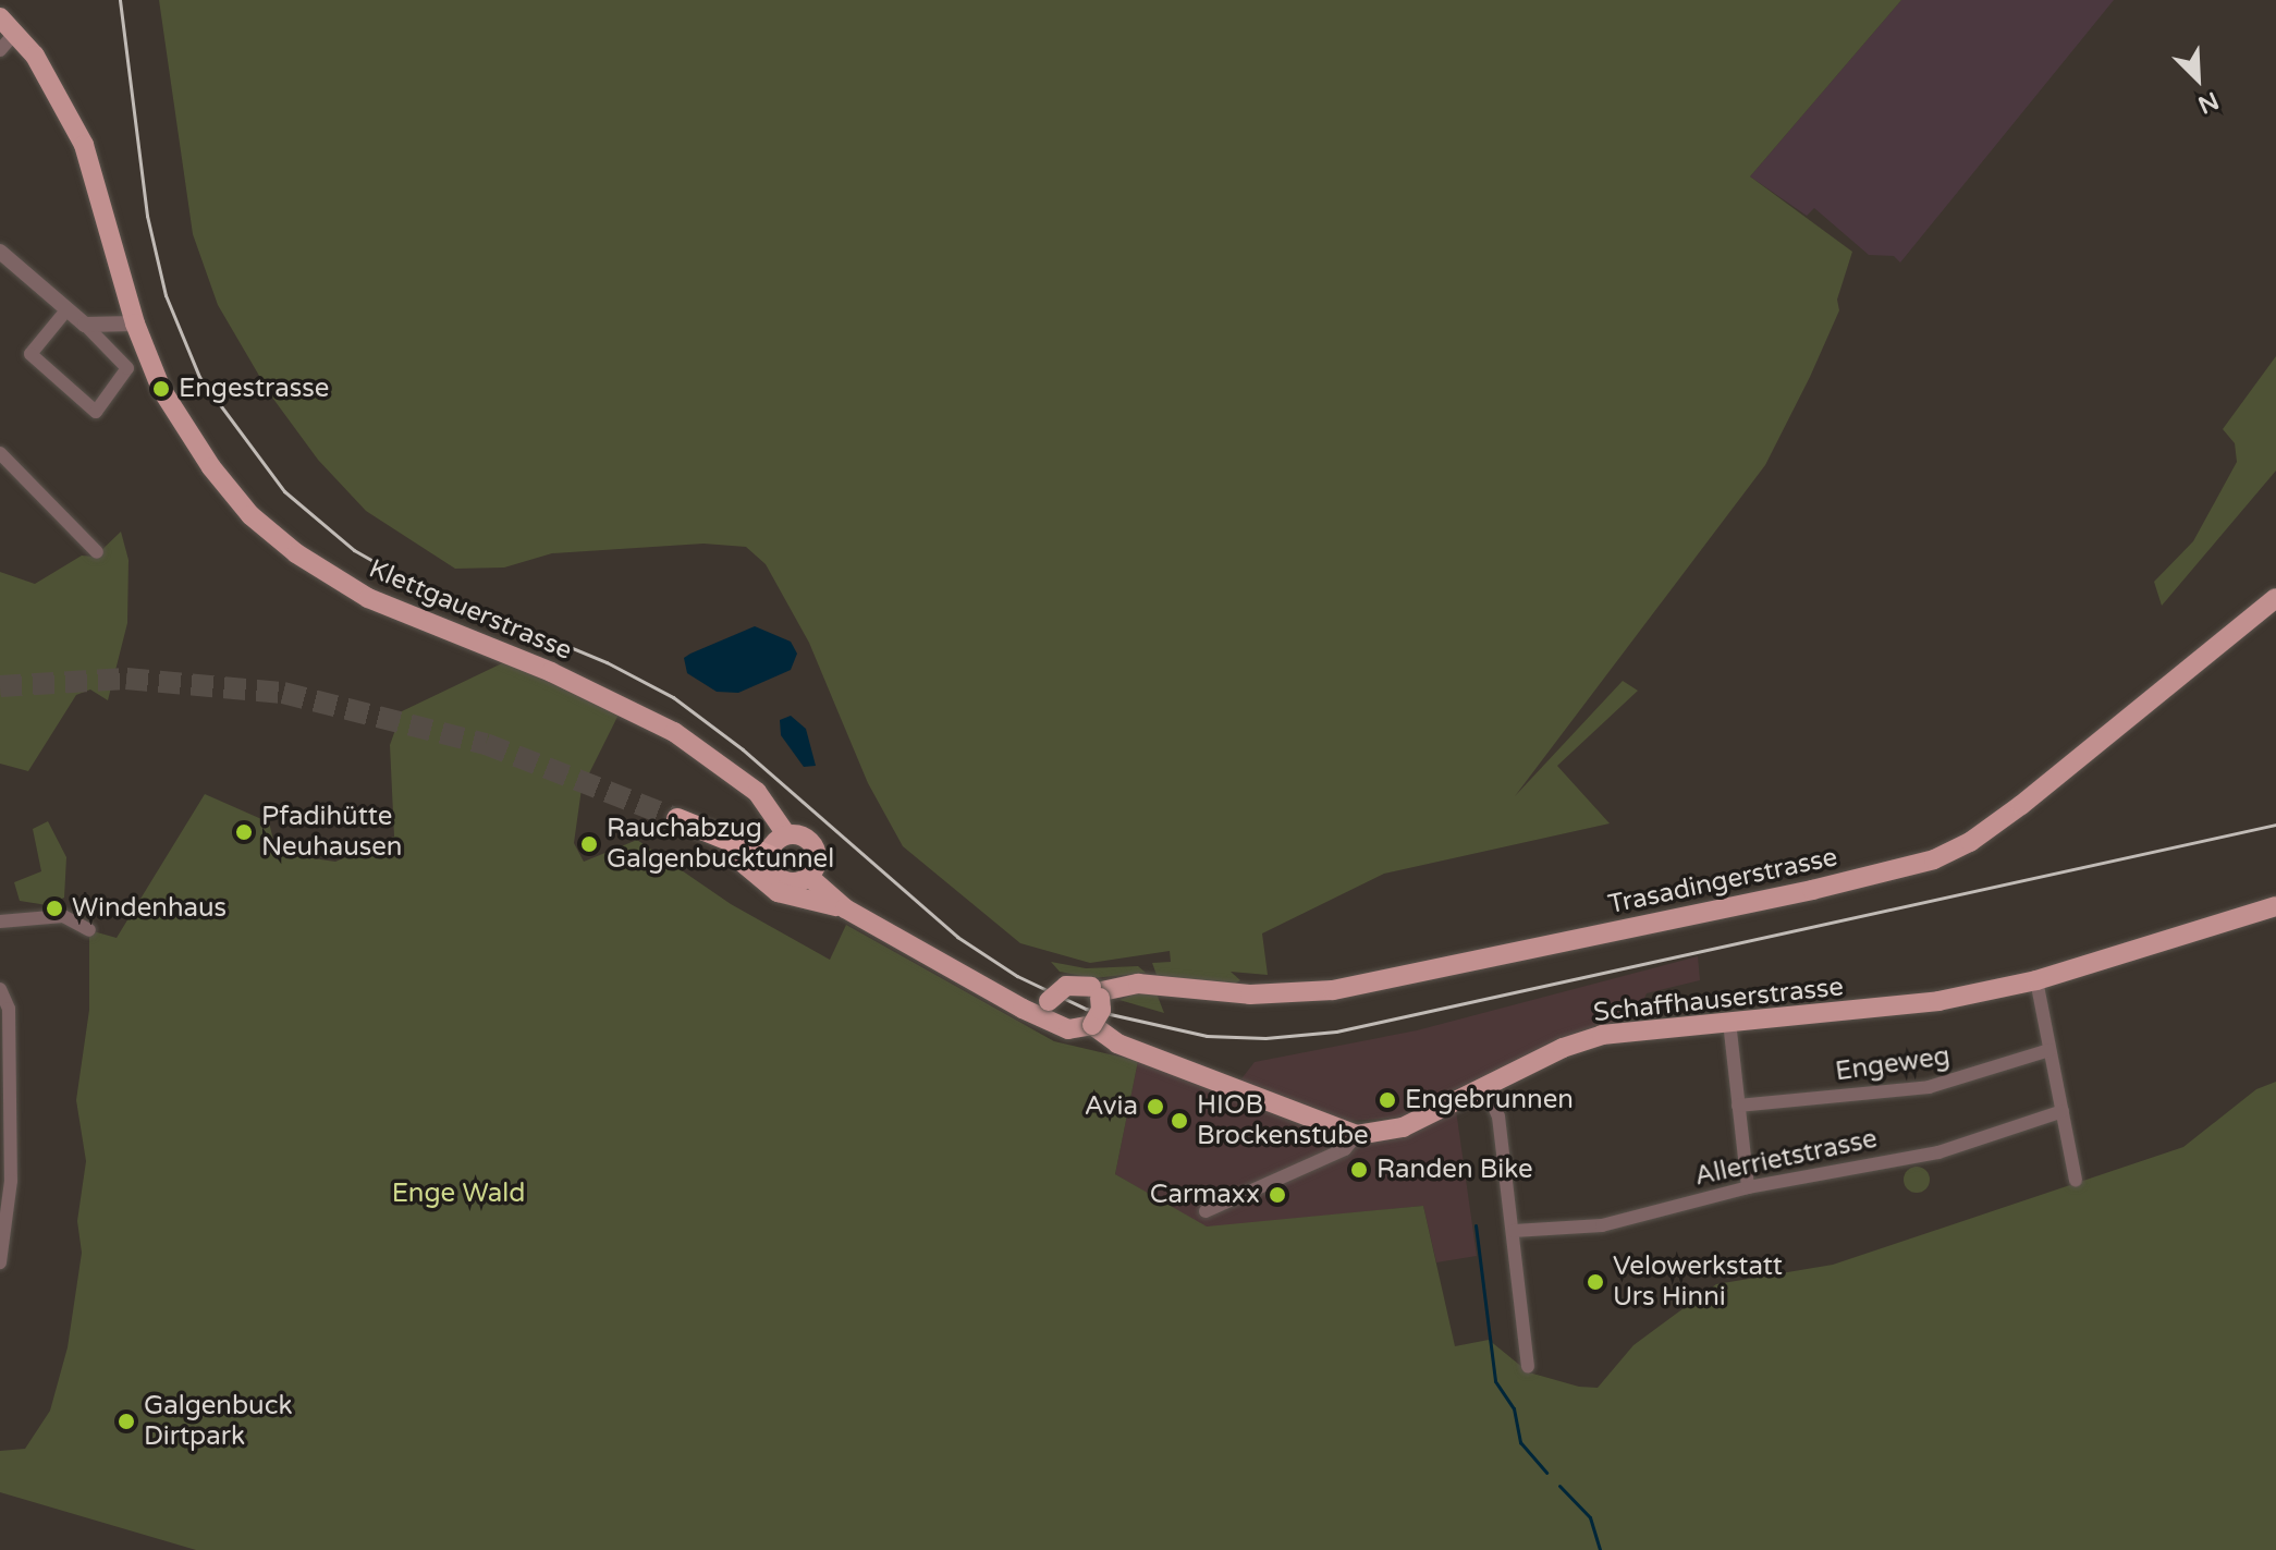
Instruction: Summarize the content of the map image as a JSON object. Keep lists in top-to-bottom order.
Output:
{
  "streets": {
    "main road": ["Klettgauerstrasse", "Trasadingerstrasse", "Schaffhauserstrasse"],
    "street": ["Engeweg", "Allerrietstrasse"]
  },
  "parks": ["Enge Wald"],
  "places": [
    "Engestrasse",
    "Pfadihütte Neuhausen",
    "Rauchabzug Galgenbucktunnel",
    "Windenhaus",
    "Engebrunnen",
    "Avia",
    "HIOB Brockenstube",
    "Randen Bike",
    "Carmaxx",
    "Velowerkstatt Urs Hinni",
    "Galgenbuck Dirtpark"
  ],
  "north": "bottom right"
}
